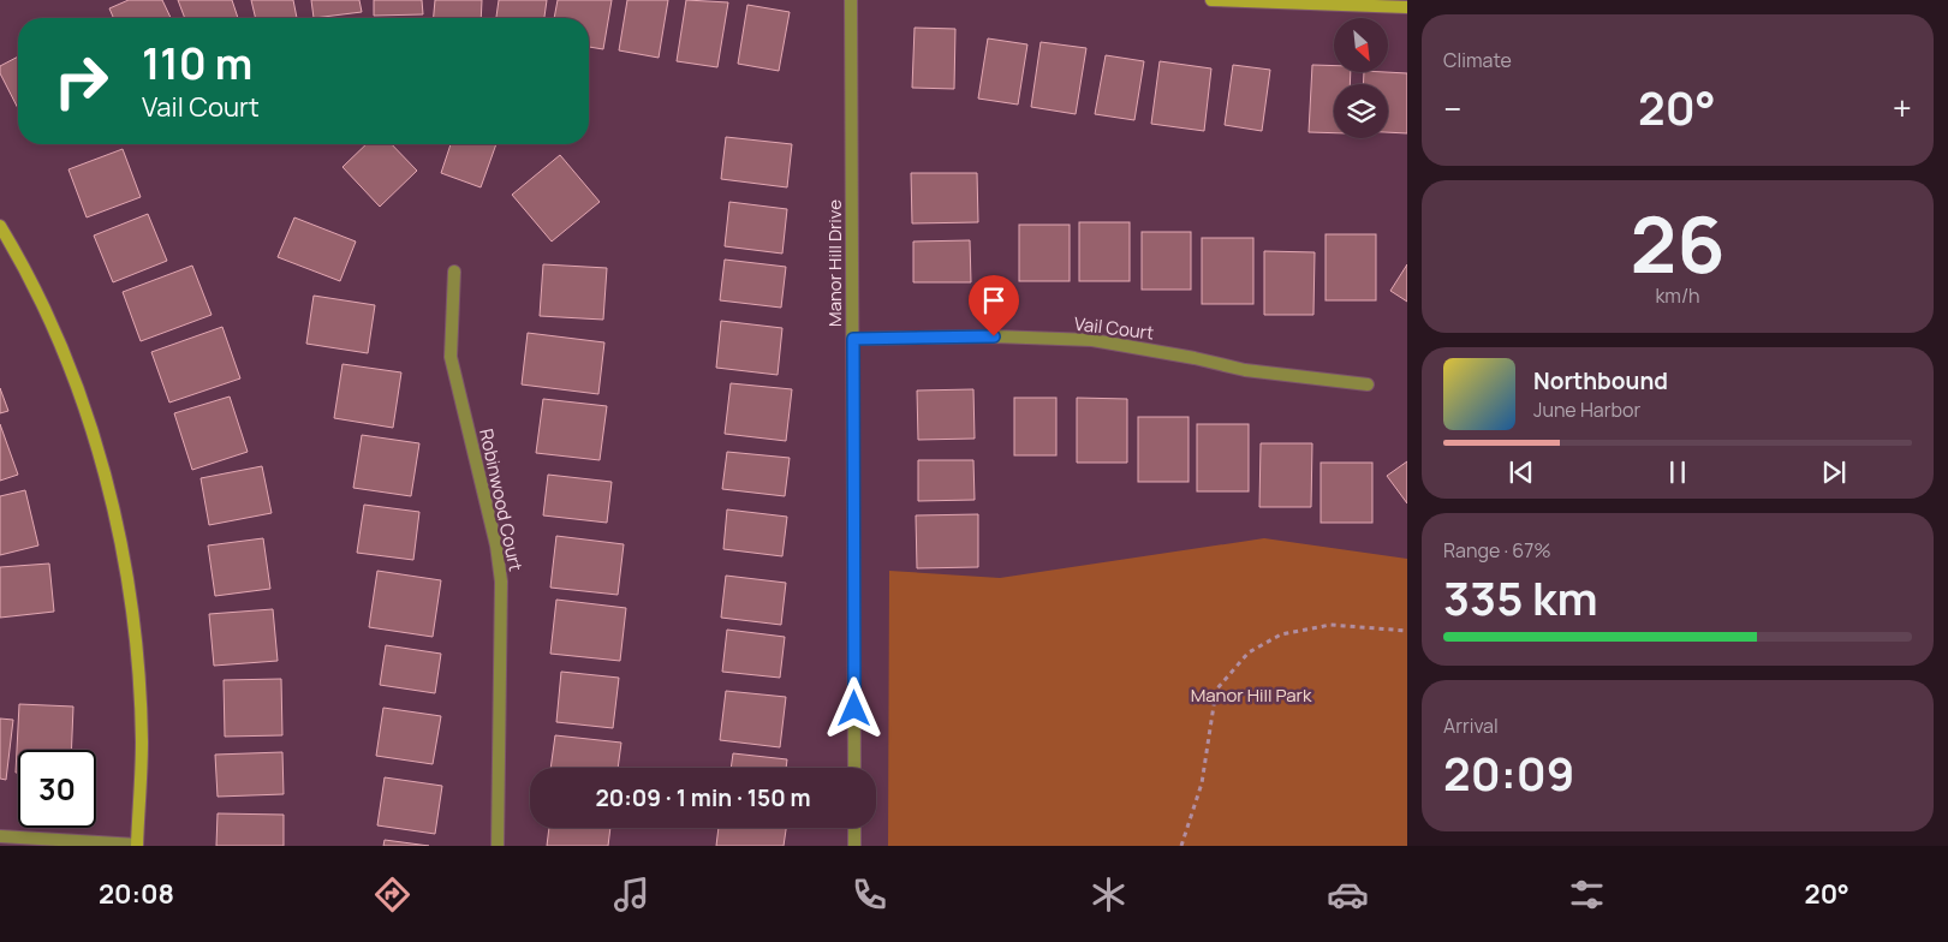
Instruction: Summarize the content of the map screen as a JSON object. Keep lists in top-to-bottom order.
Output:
{
  "streets": {
    "street": ["Manor Hill Drive", "Vail Court", "Robinwood Court"]
  },
  "crossings": [
    ["Manor Hill Drive", "Vail Court"]
  ],
  "parks": ["Manor Hill Park"],
  "north": "bottom right",
  "page": {
    "tile": [
      "Climate",
      ["26", "km/h"],
      ["Range · 67%", "335 km"],
      ["Arrival", "20:09"]
    ],
    "turn": ["110 m", "Vail Court"],
    "heat": ["−", "20°", "+"],
    "song": ["Northbound", "June Harbor"],
    "limit": "30",
    "trip": "20:09 · 1 min · 150 m",
    "tabs": ["20:08", "20°"]
  }
}
